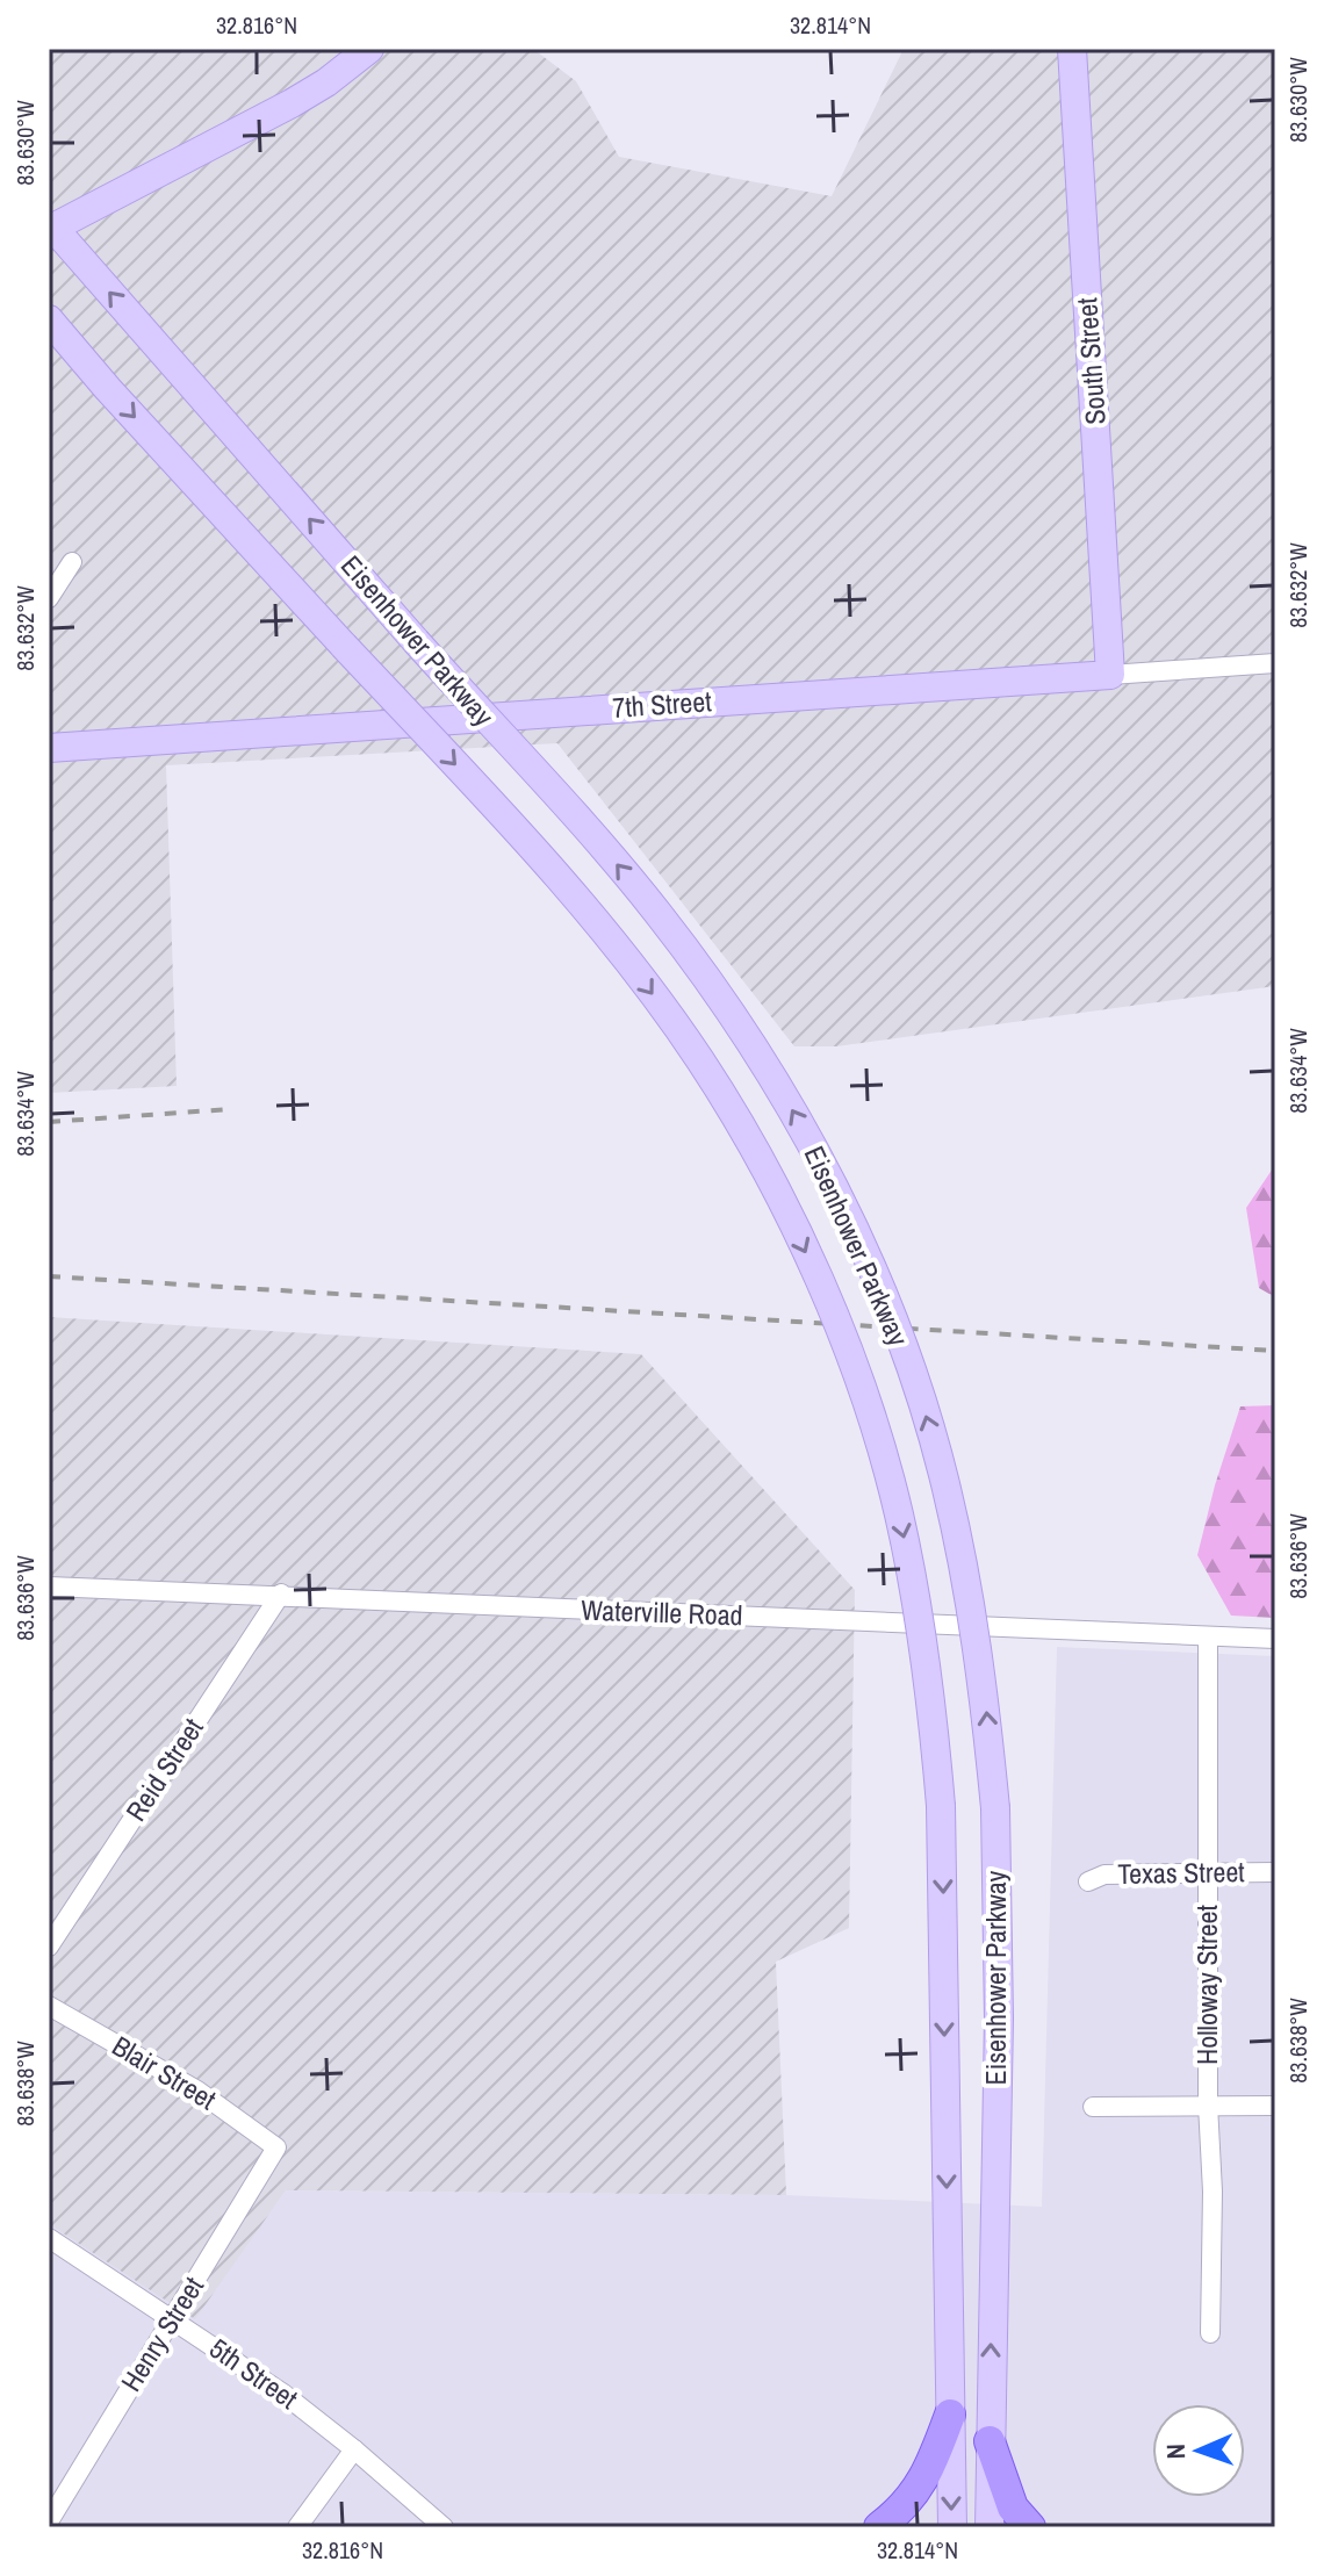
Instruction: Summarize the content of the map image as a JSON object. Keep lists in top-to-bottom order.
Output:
{
  "streets": {
    "street": [
      "South Street",
      "Eisenhower Parkway",
      "7th Street",
      "Waterville Road",
      "Reid Street",
      "Texas Street",
      "Holloway Street",
      "Blair Street",
      "Henry Street",
      "5th Street"
    ]
  },
  "crossings": [
    ["South Street", "7th Street"],
    ["Waterville Road", "Reid Street"],
    ["Waterville Road", "Holloway Street"],
    ["Texas Street", "Holloway Street"],
    ["Blair Street", "Henry Street"],
    ["Henry Street", "5th Street"]
  ],
  "north": "left",
  "coordinates": [
    "32.816°N",
    "32.814°N",
    "83.630°W",
    "83.632°W",
    "83.634°W",
    "83.636°W",
    "83.638°W"
  ]
}
